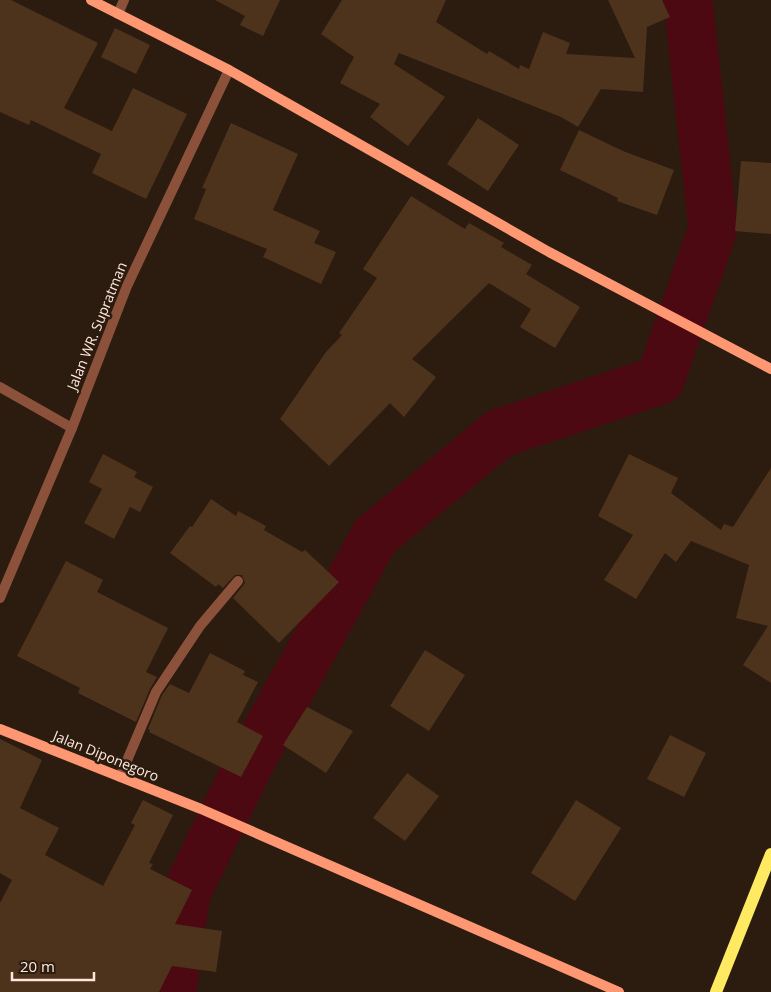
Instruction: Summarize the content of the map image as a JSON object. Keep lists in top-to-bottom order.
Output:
{
  "streets": {
    "street": ["Jalan WR. Supratman", "Jalan Diponegoro"]
  },
  "scale_bar": "20 m"
}
